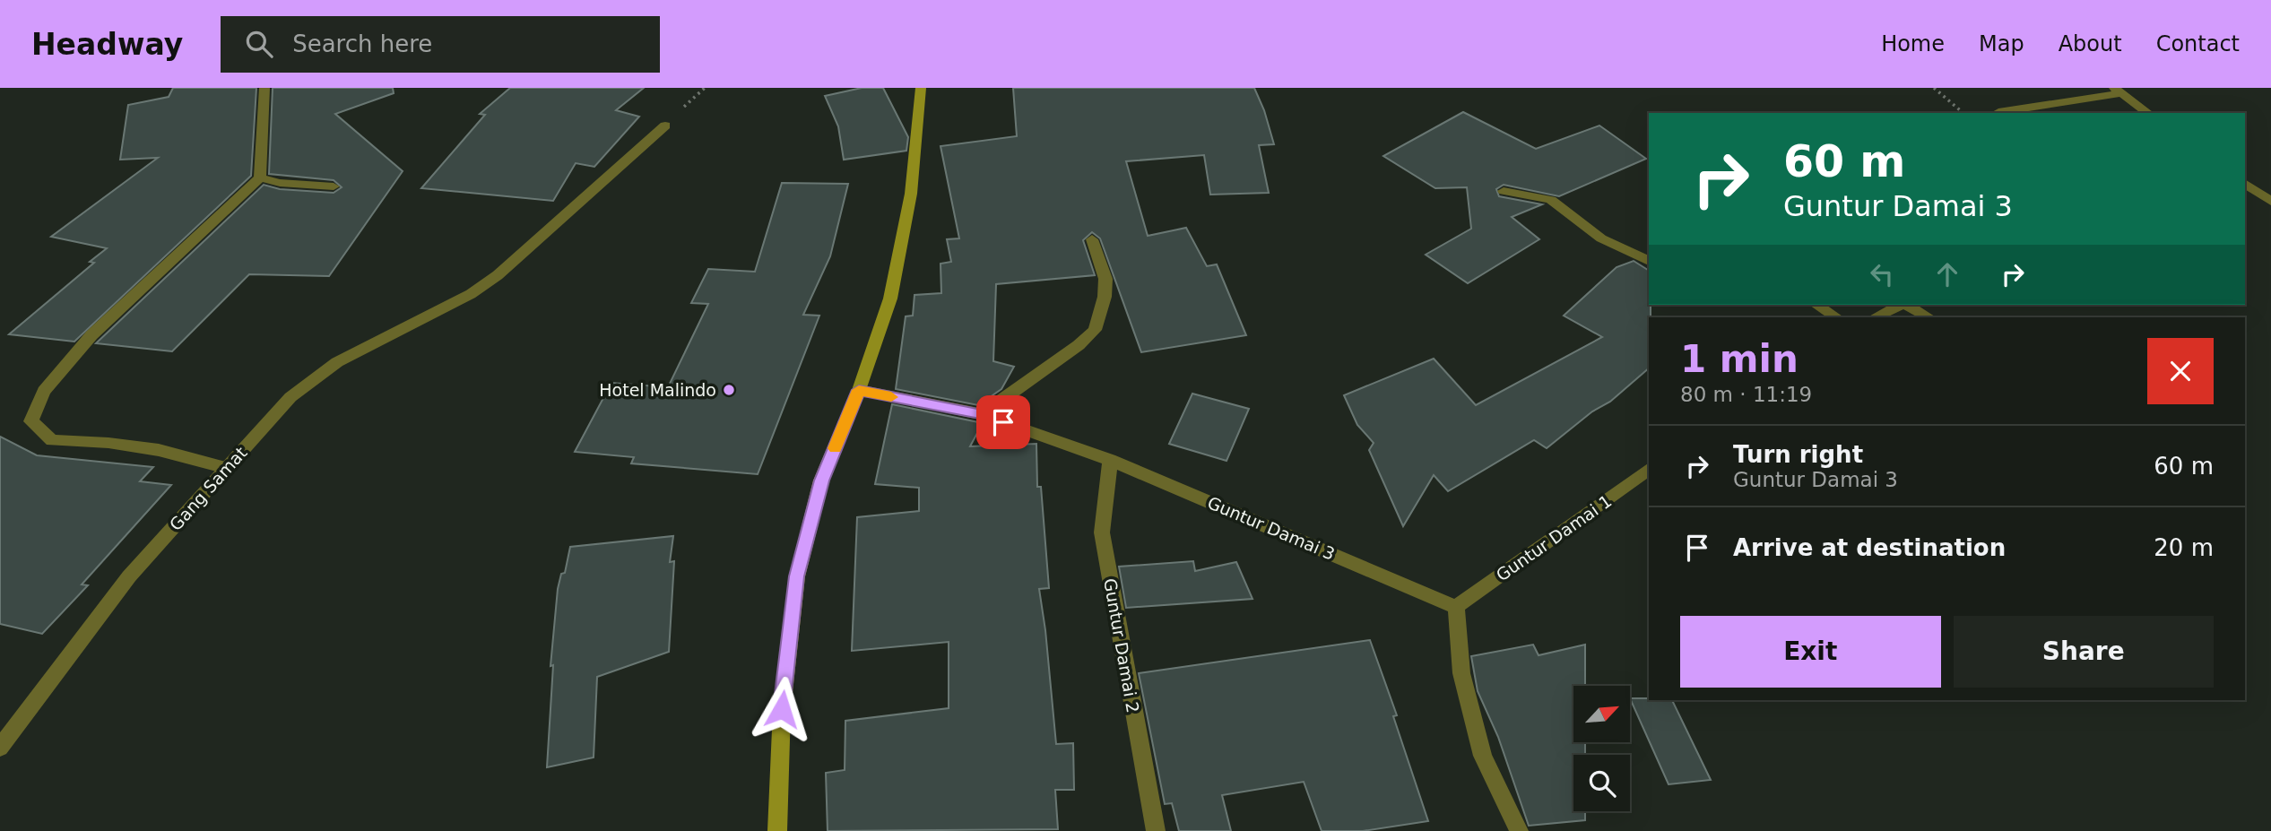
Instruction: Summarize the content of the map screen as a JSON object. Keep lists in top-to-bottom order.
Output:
{
  "streets": {
    "street": [
      "Gang Samat",
      "Guntur Damai 3",
      "Guntur Damai 1",
      "Guntur Damai 2"
    ]
  },
  "crossings": [
    ["Guntur Damai 3", "Guntur Damai 1"],
    ["Guntur Damai 3", "Guntur Damai 2"]
  ],
  "places": ["Hotel Malindo"],
  "north": "top right",
  "page": {
    "header": "Headway",
    "search": "Search here",
    "nav": [
      "Home",
      "Map",
      "About",
      "Contact"
    ],
    "turn": ["60 m", "Guntur Damai 3"],
    "heading": ["1 min", "80 m · 11:19"],
    "list": [
      {
        "name": "Turn right",
        "note": "Guntur Damai 3",
        "value": "60 m"
      },
      {
        "name": "Arrive at destination",
        "value": "20 m"
      }
    ],
    "buttons": ["Exit", "Share"]
  }
}
